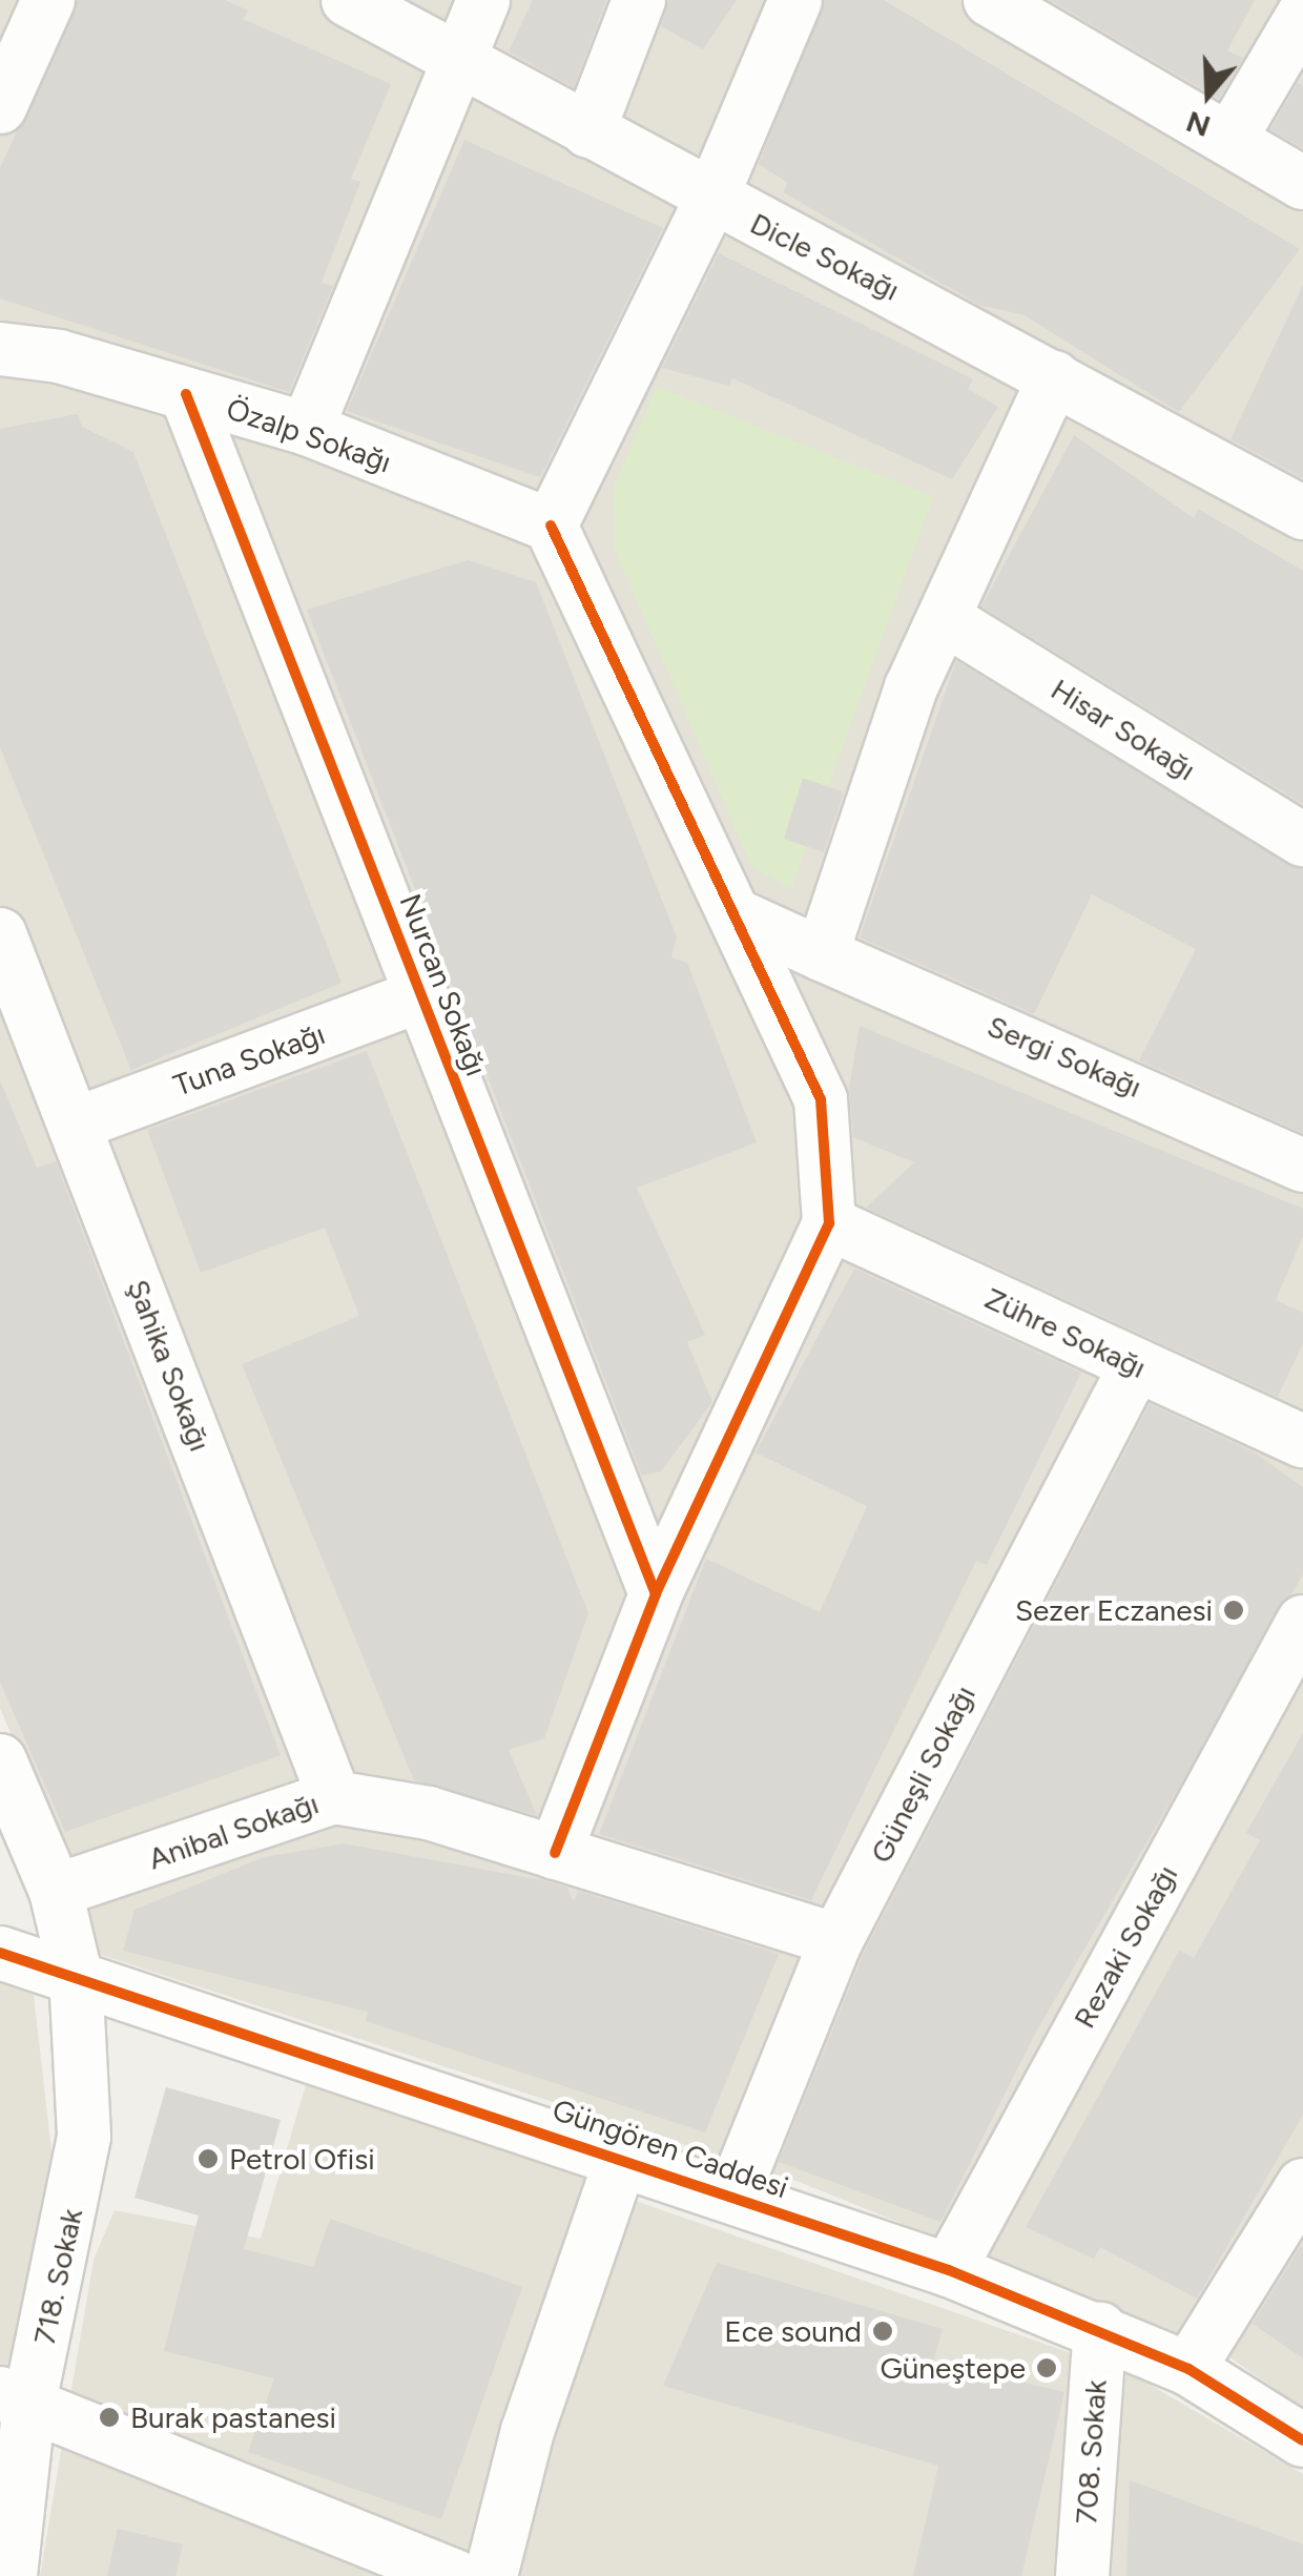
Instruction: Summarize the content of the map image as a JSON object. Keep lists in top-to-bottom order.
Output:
{
  "streets": {
    "street": [
      "Dicle Sokağı",
      "Özalp Sokağı",
      "Hisar Sokağı",
      "Nurcan Sokağı",
      "Sergi Sokağı",
      "Tuna Sokağı",
      "Zühre Sokağı",
      "Şahika Sokağı",
      "Güneşli Sokağı",
      "Anibal Sokağı",
      "Rezaki Sokağı",
      "Güngören Caddesi",
      "718. Sokak",
      "708. Sokak"
    ]
  },
  "crossings": [
    ["Özalp Sokağı", "Nurcan Sokağı"],
    ["Nurcan Sokağı", "Tuna Sokağı"],
    ["Tuna Sokağı", "Şahika Sokağı"],
    ["Zühre Sokağı", "Güneşli Sokağı"],
    ["Şahika Sokağı", "Anibal Sokağı"],
    ["Güneşli Sokağı", "Anibal Sokağı"],
    ["Güneşli Sokağı", "Güngören Caddesi"],
    ["Anibal Sokağı", "718. Sokak"],
    ["Rezaki Sokağı", "Güngören Caddesi"],
    ["Güngören Caddesi", "718. Sokak"],
    ["Güngören Caddesi", "708. Sokak"]
  ],
  "places": [
    "Sezer Eczanesi",
    "Petrol Ofisi",
    "Ece sound",
    "Güneştepe",
    "Burak pastanesi"
  ],
  "north": "bottom"
}
